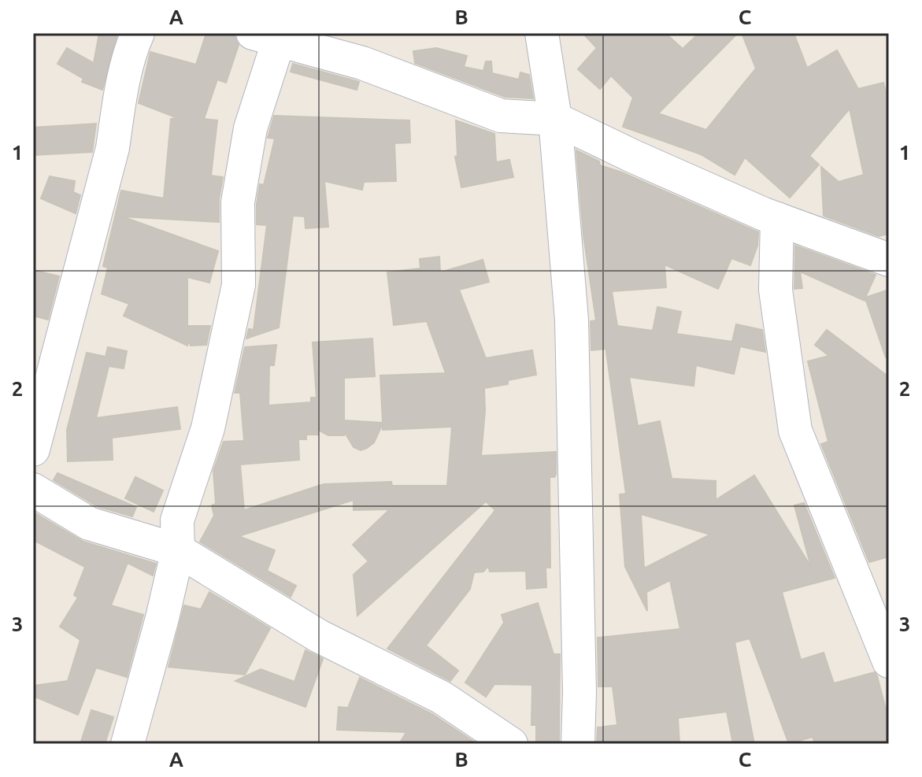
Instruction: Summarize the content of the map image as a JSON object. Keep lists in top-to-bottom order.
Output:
{
  "grid": {
    "columns": ["A", "B", "C"],
    "rows": ["1", "2", "3"]
  }
}
